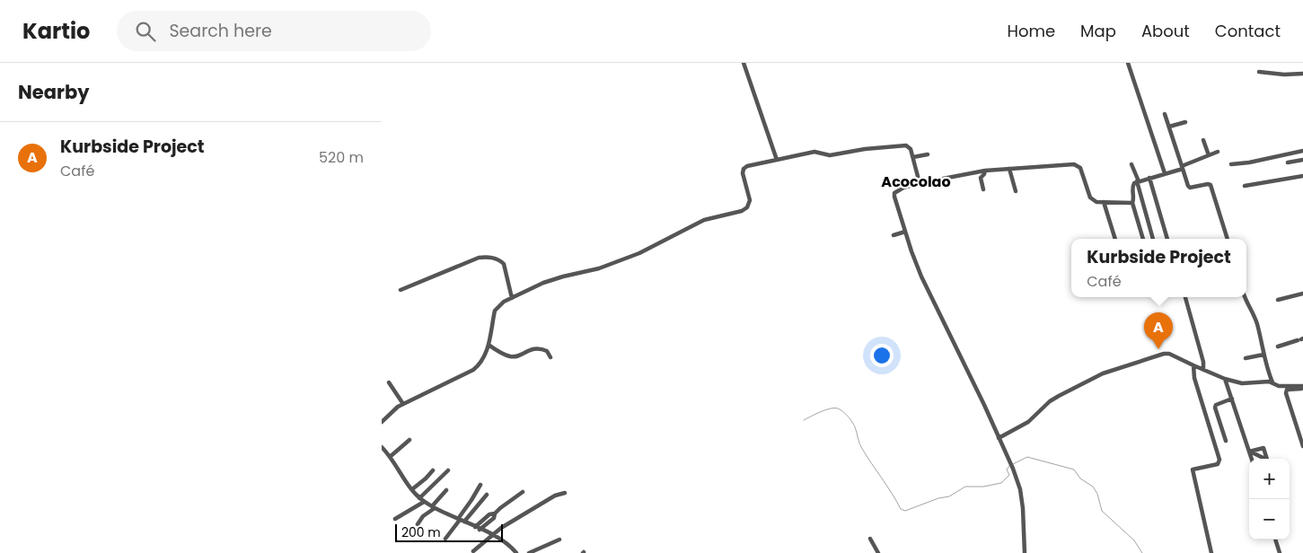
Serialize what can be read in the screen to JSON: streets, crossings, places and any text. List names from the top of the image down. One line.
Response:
{"districts":["Acocolao"],"scale_bar":"200 m","page":{"header":"Kartio","search":"Search here","nav":["Home","Map","About","Contact"],"heading":"Nearby","list":[{"mark":"A","name":"Kurbside Project","note":"Café","value":"520 m"}],"popup":["Kurbside Project","Café"],"pins":"A","map_buttons":["+","−"],"scale":"200 m"}}
